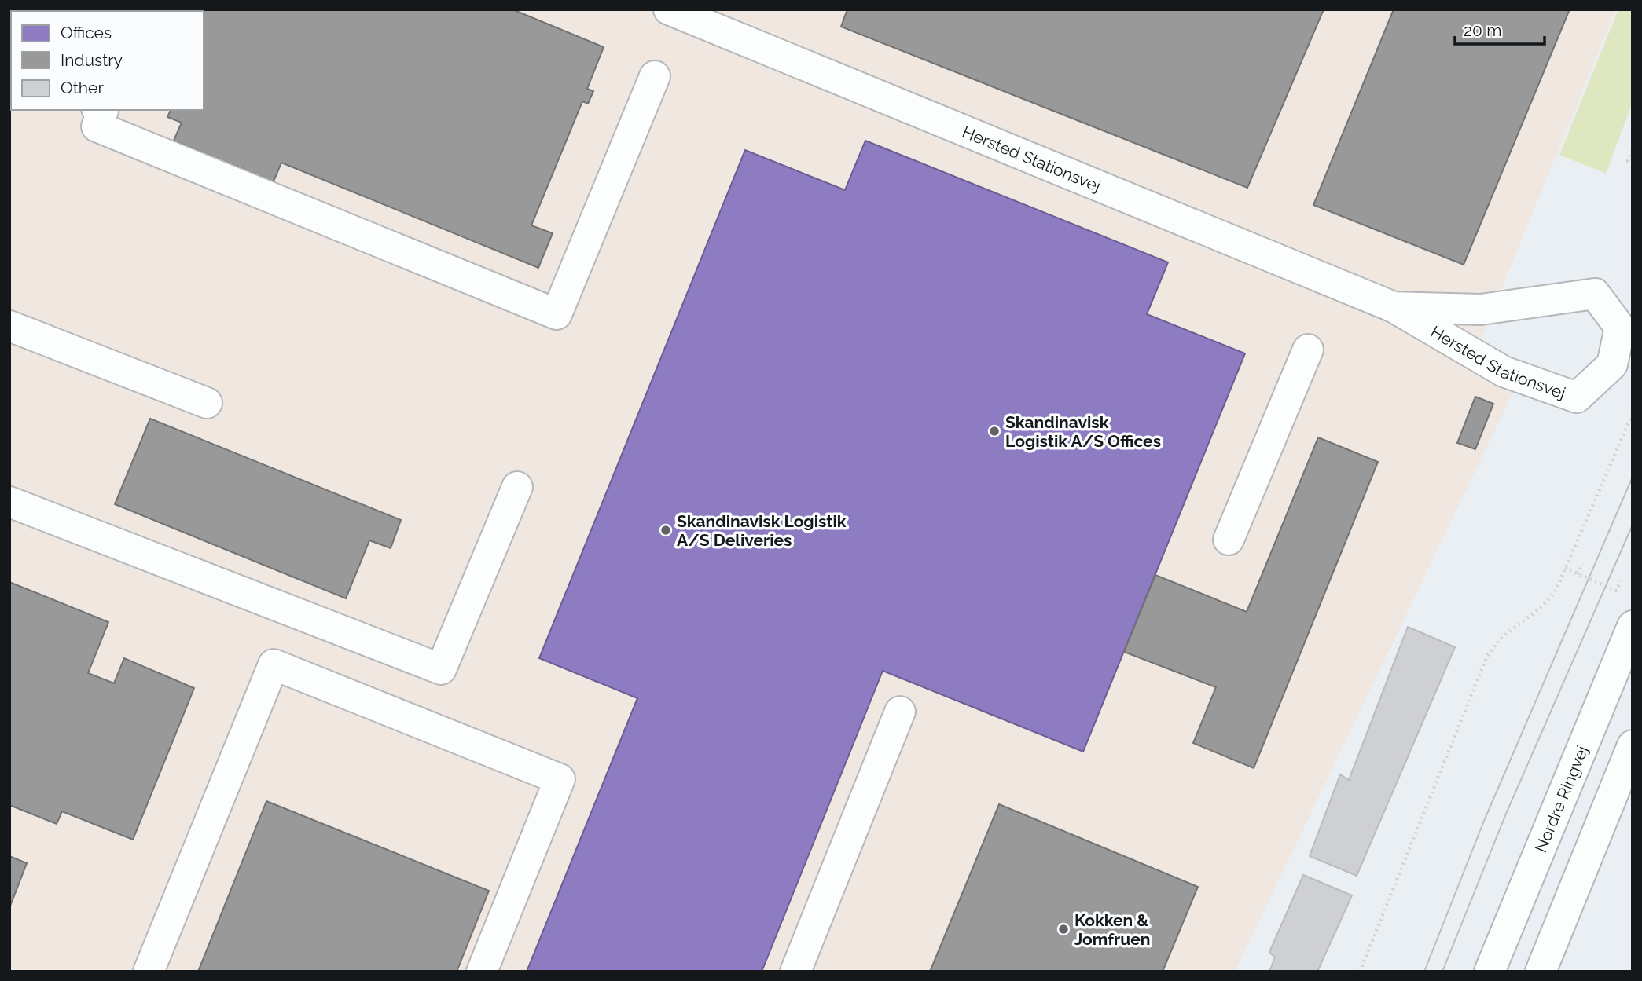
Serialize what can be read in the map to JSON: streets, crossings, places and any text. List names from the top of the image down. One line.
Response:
{"streets":{"street":["Hersted Stationsvej","Nordre Ringvej"]},"places":["Skandinavisk Logistik A/S Offices","Skandinavisk Logistik A/S Deliveries","Kokken & Jomfruen"],"legend":["Offices","Industry","Other"],"scale_bar":"20 m"}
